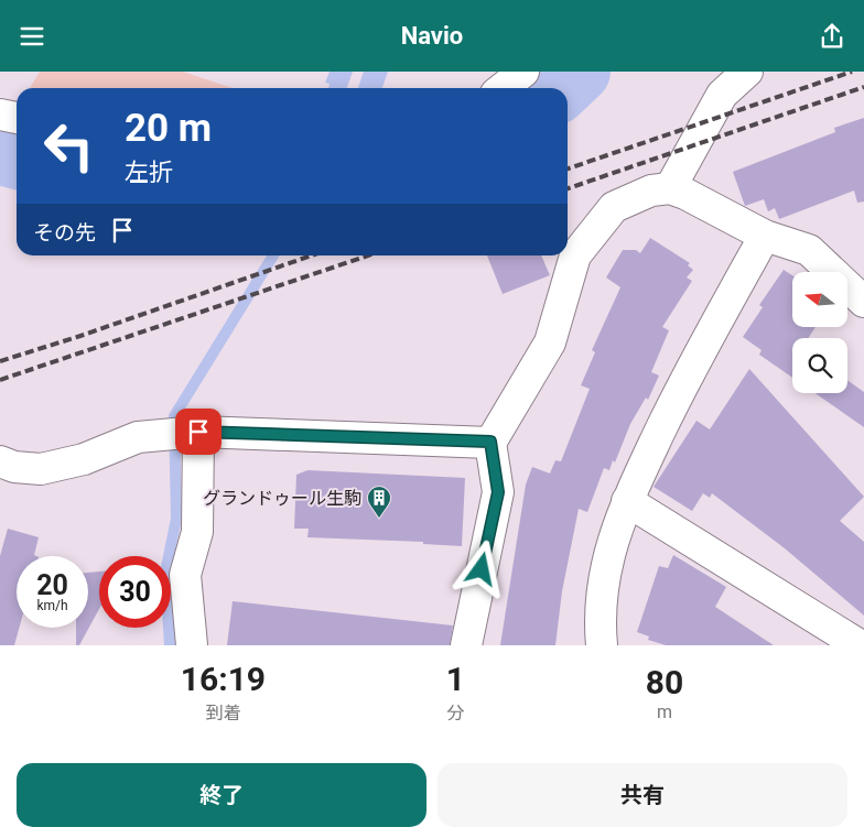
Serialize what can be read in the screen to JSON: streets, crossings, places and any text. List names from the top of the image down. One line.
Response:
{"places":{"building":["グランドゥール生駒"]},"north":"left","page":{"header":"Navio","turn":["20 m","左折"],"then":"その先","speed":"20 km/h","limit":"30","eta":["16:19","到着","1","分","80","m"],"buttons":["終了","共有"]}}
